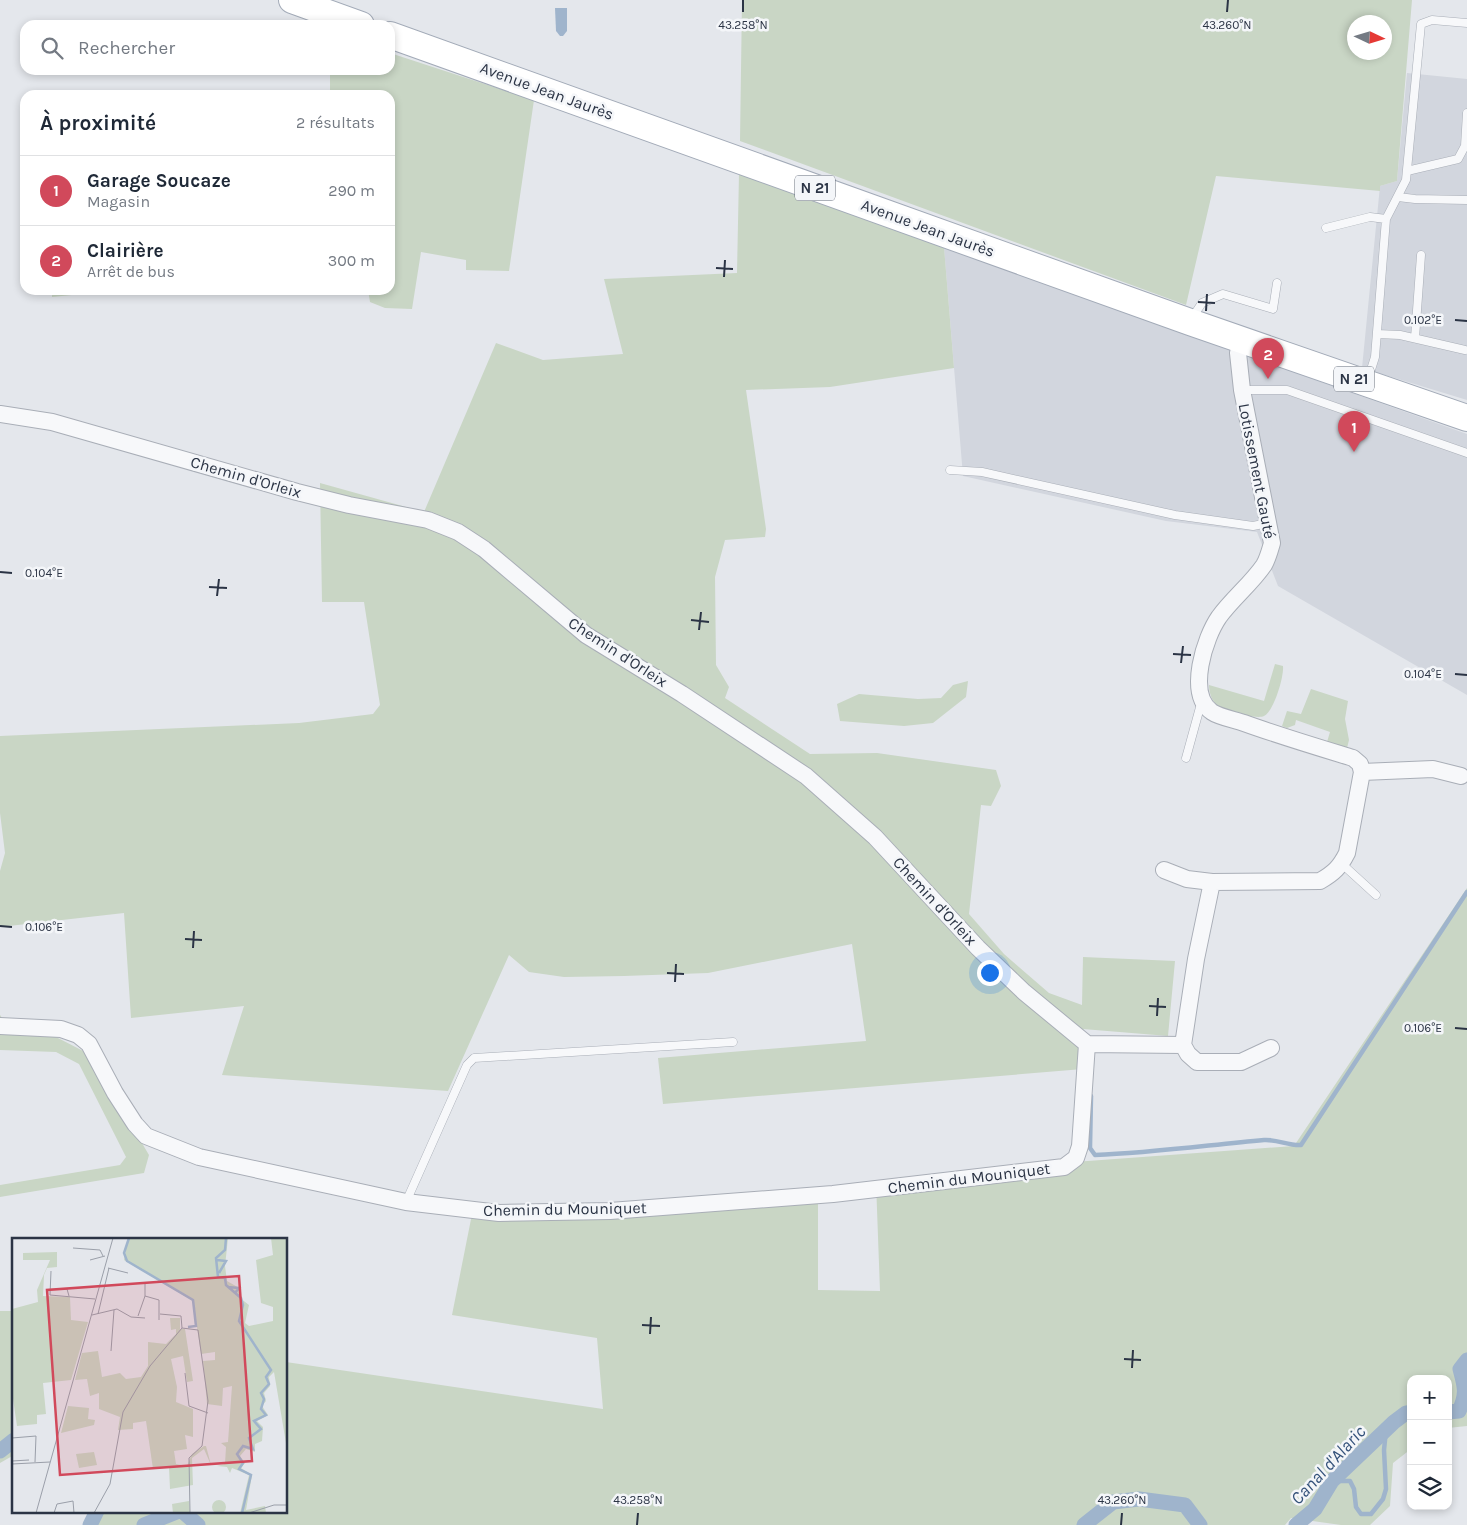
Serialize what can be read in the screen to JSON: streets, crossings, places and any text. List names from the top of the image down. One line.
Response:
{"streets":{"main road":["Avenue Jean Jaurès","N 21"],"street":["Lotissement Gauté","Chemin d'Orleix","Chemin du Mouniquet"]},"crossings":[["Avenue Jean Jaurès","Lotissement Gauté"],["Chemin d'Orleix","Chemin du Mouniquet"]],"water":["Canal d'Alaric"],"north":"right","page":{"search":"Rechercher","heading":["À proximité","2 résultats"],"list":[{"mark":"1","name":"Garage Soucaze","note":"Magasin","value":"290 m"},{"mark":"2","name":"Clairière","note":"Arrêt de bus","value":"300 m"}],"pins":["2","1"],"map_buttons":["+","−"]},"coordinates":["43.258°N","43.260°N","0.102°E","0.104°E","0.106°E"]}
